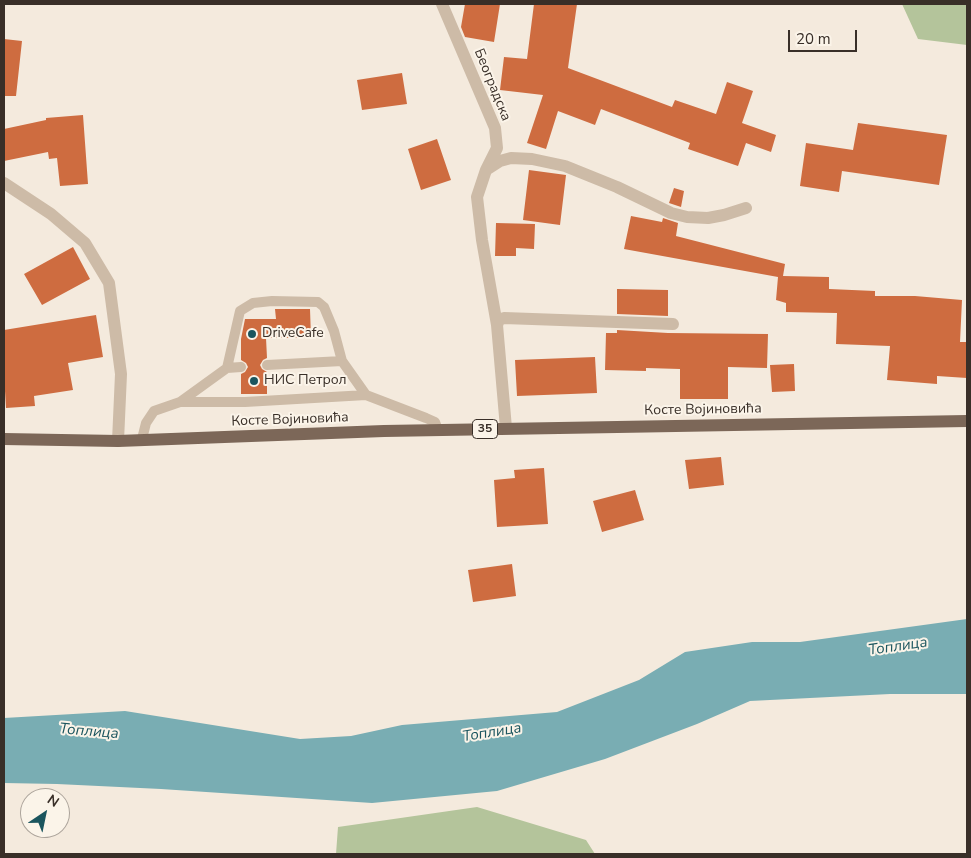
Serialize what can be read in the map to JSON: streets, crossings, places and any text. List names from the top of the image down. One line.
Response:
{"streets":{"main road":["Косте Војиновића","35"],"street":["Београдска"]},"crossings":[["Београдска","Косте Војиновића"]],"water":["Топлица"],"places":["DriveCafe","НИС Петрол"],"scale_bar":"20 m","north":"top right"}
